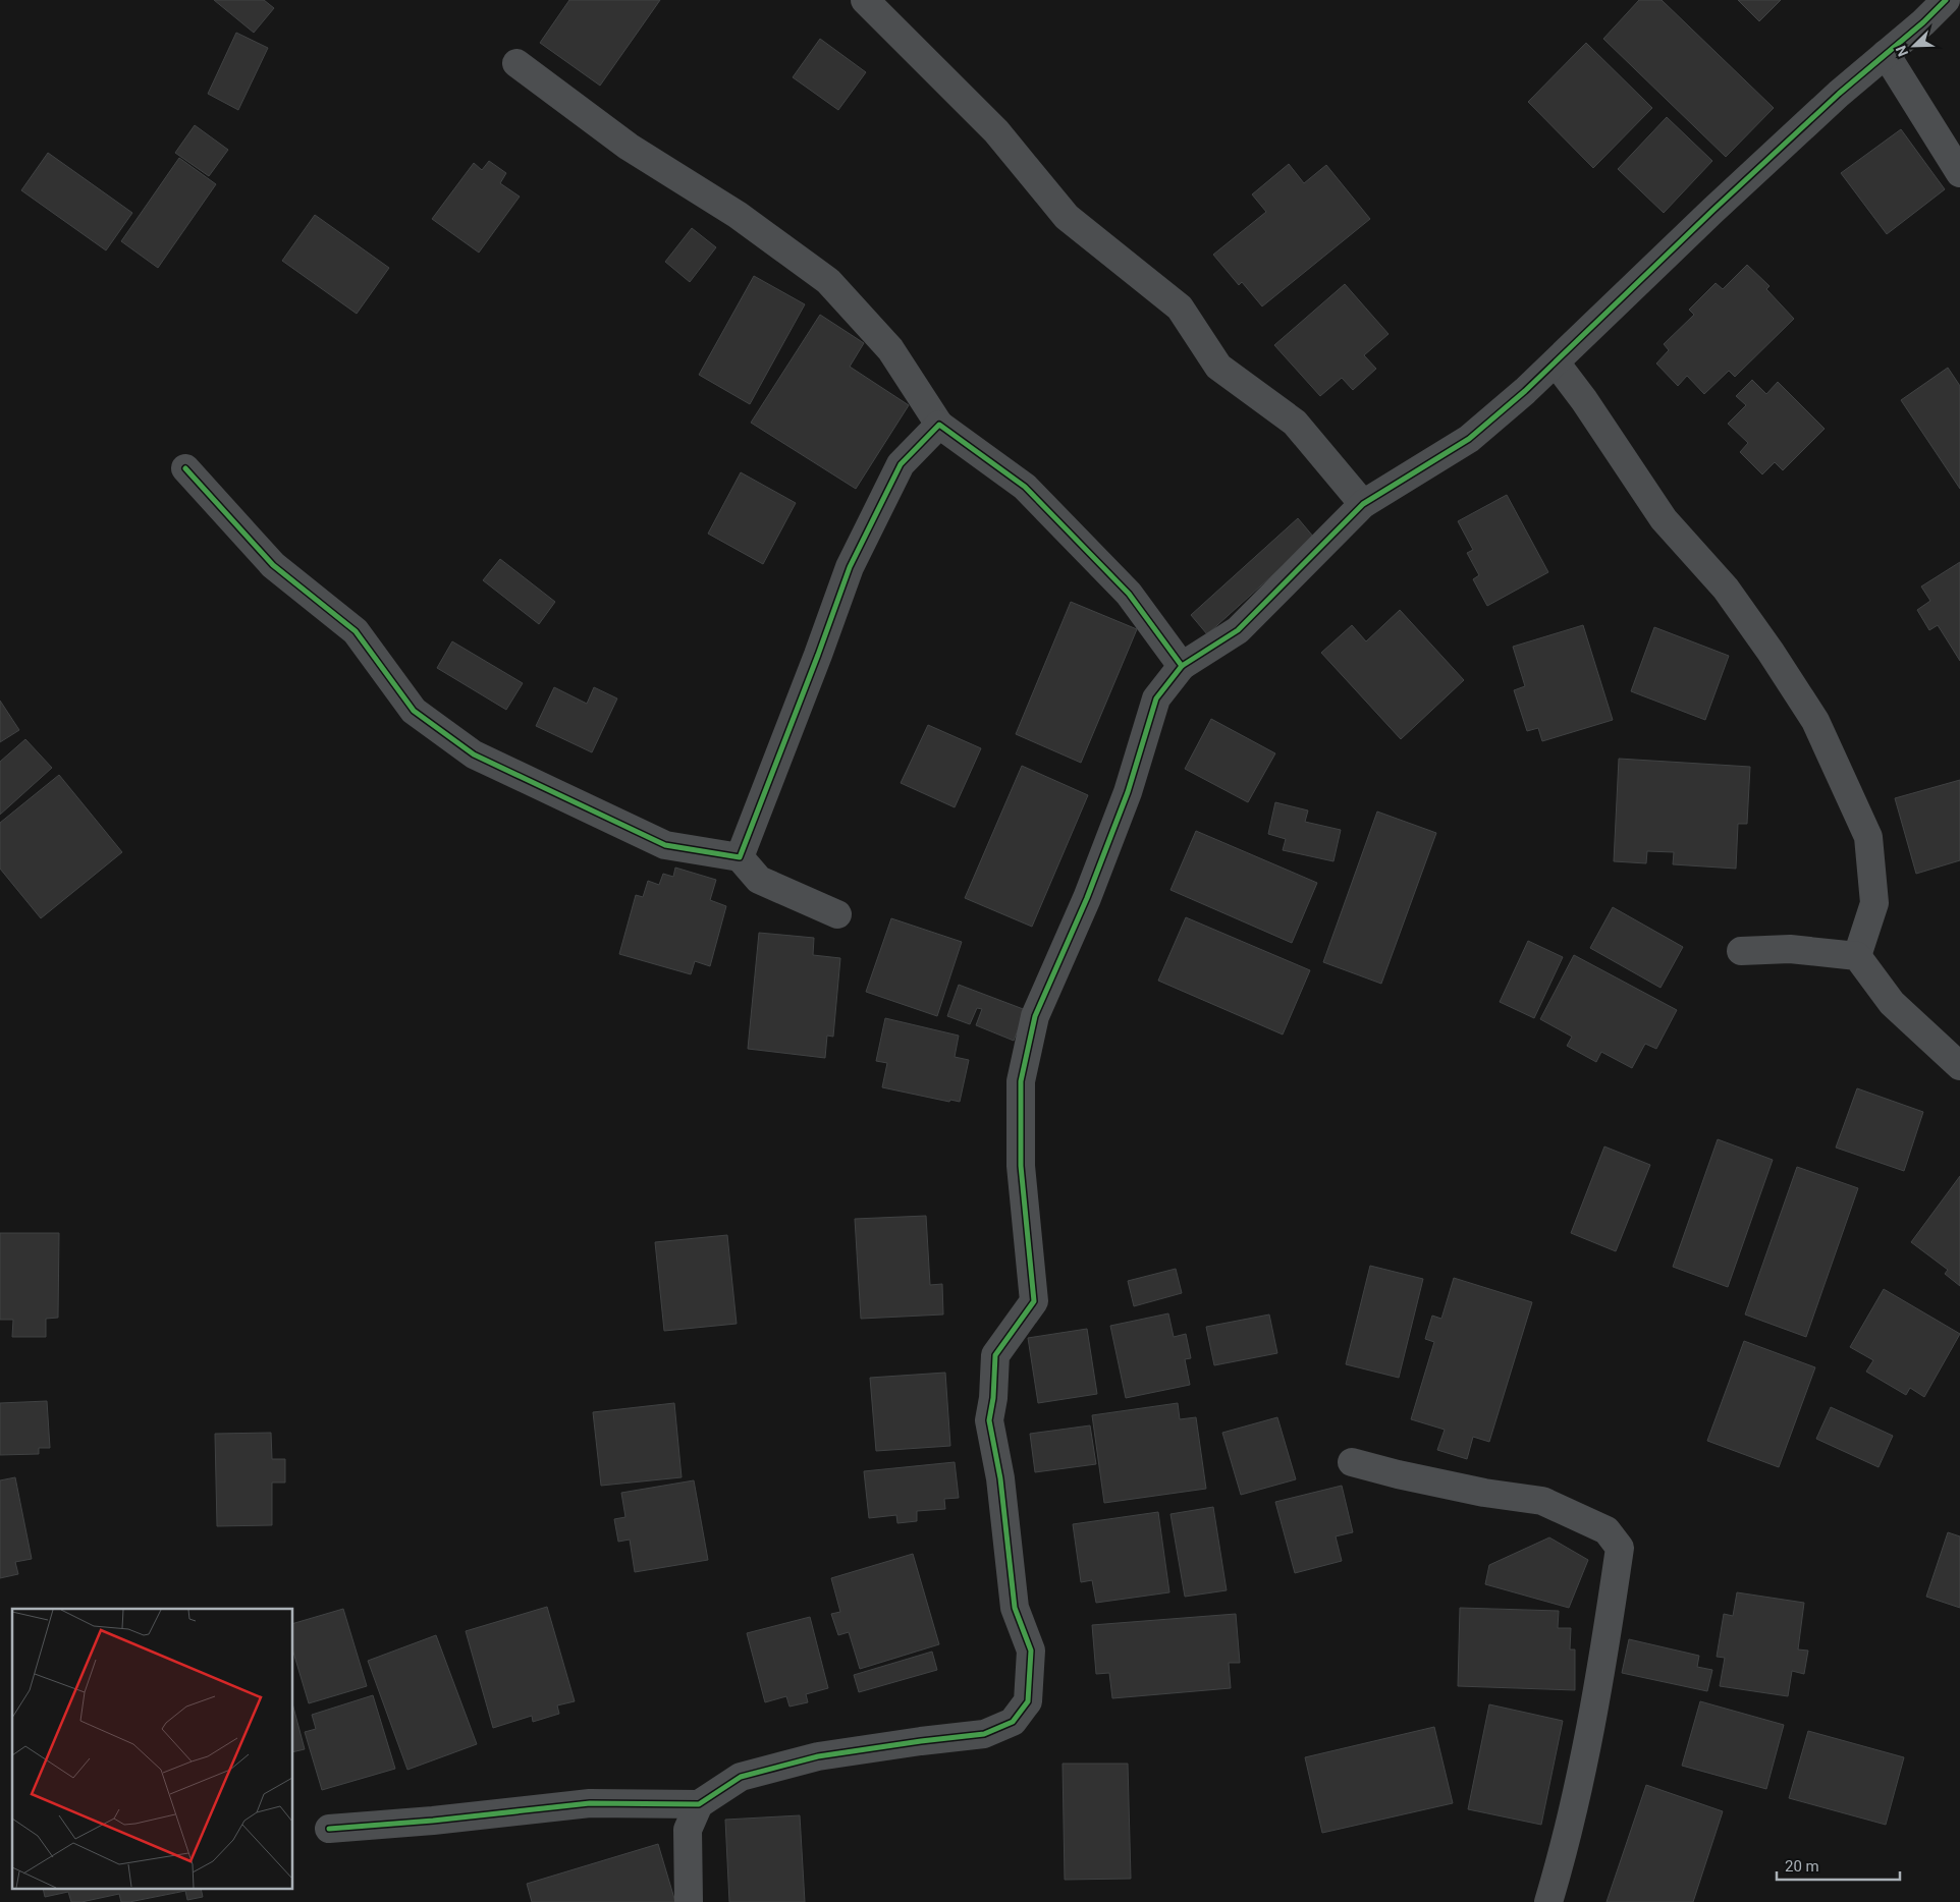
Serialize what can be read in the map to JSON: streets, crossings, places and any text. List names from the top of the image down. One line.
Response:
{"scale_bar":"20 m","north":"bottom left"}
